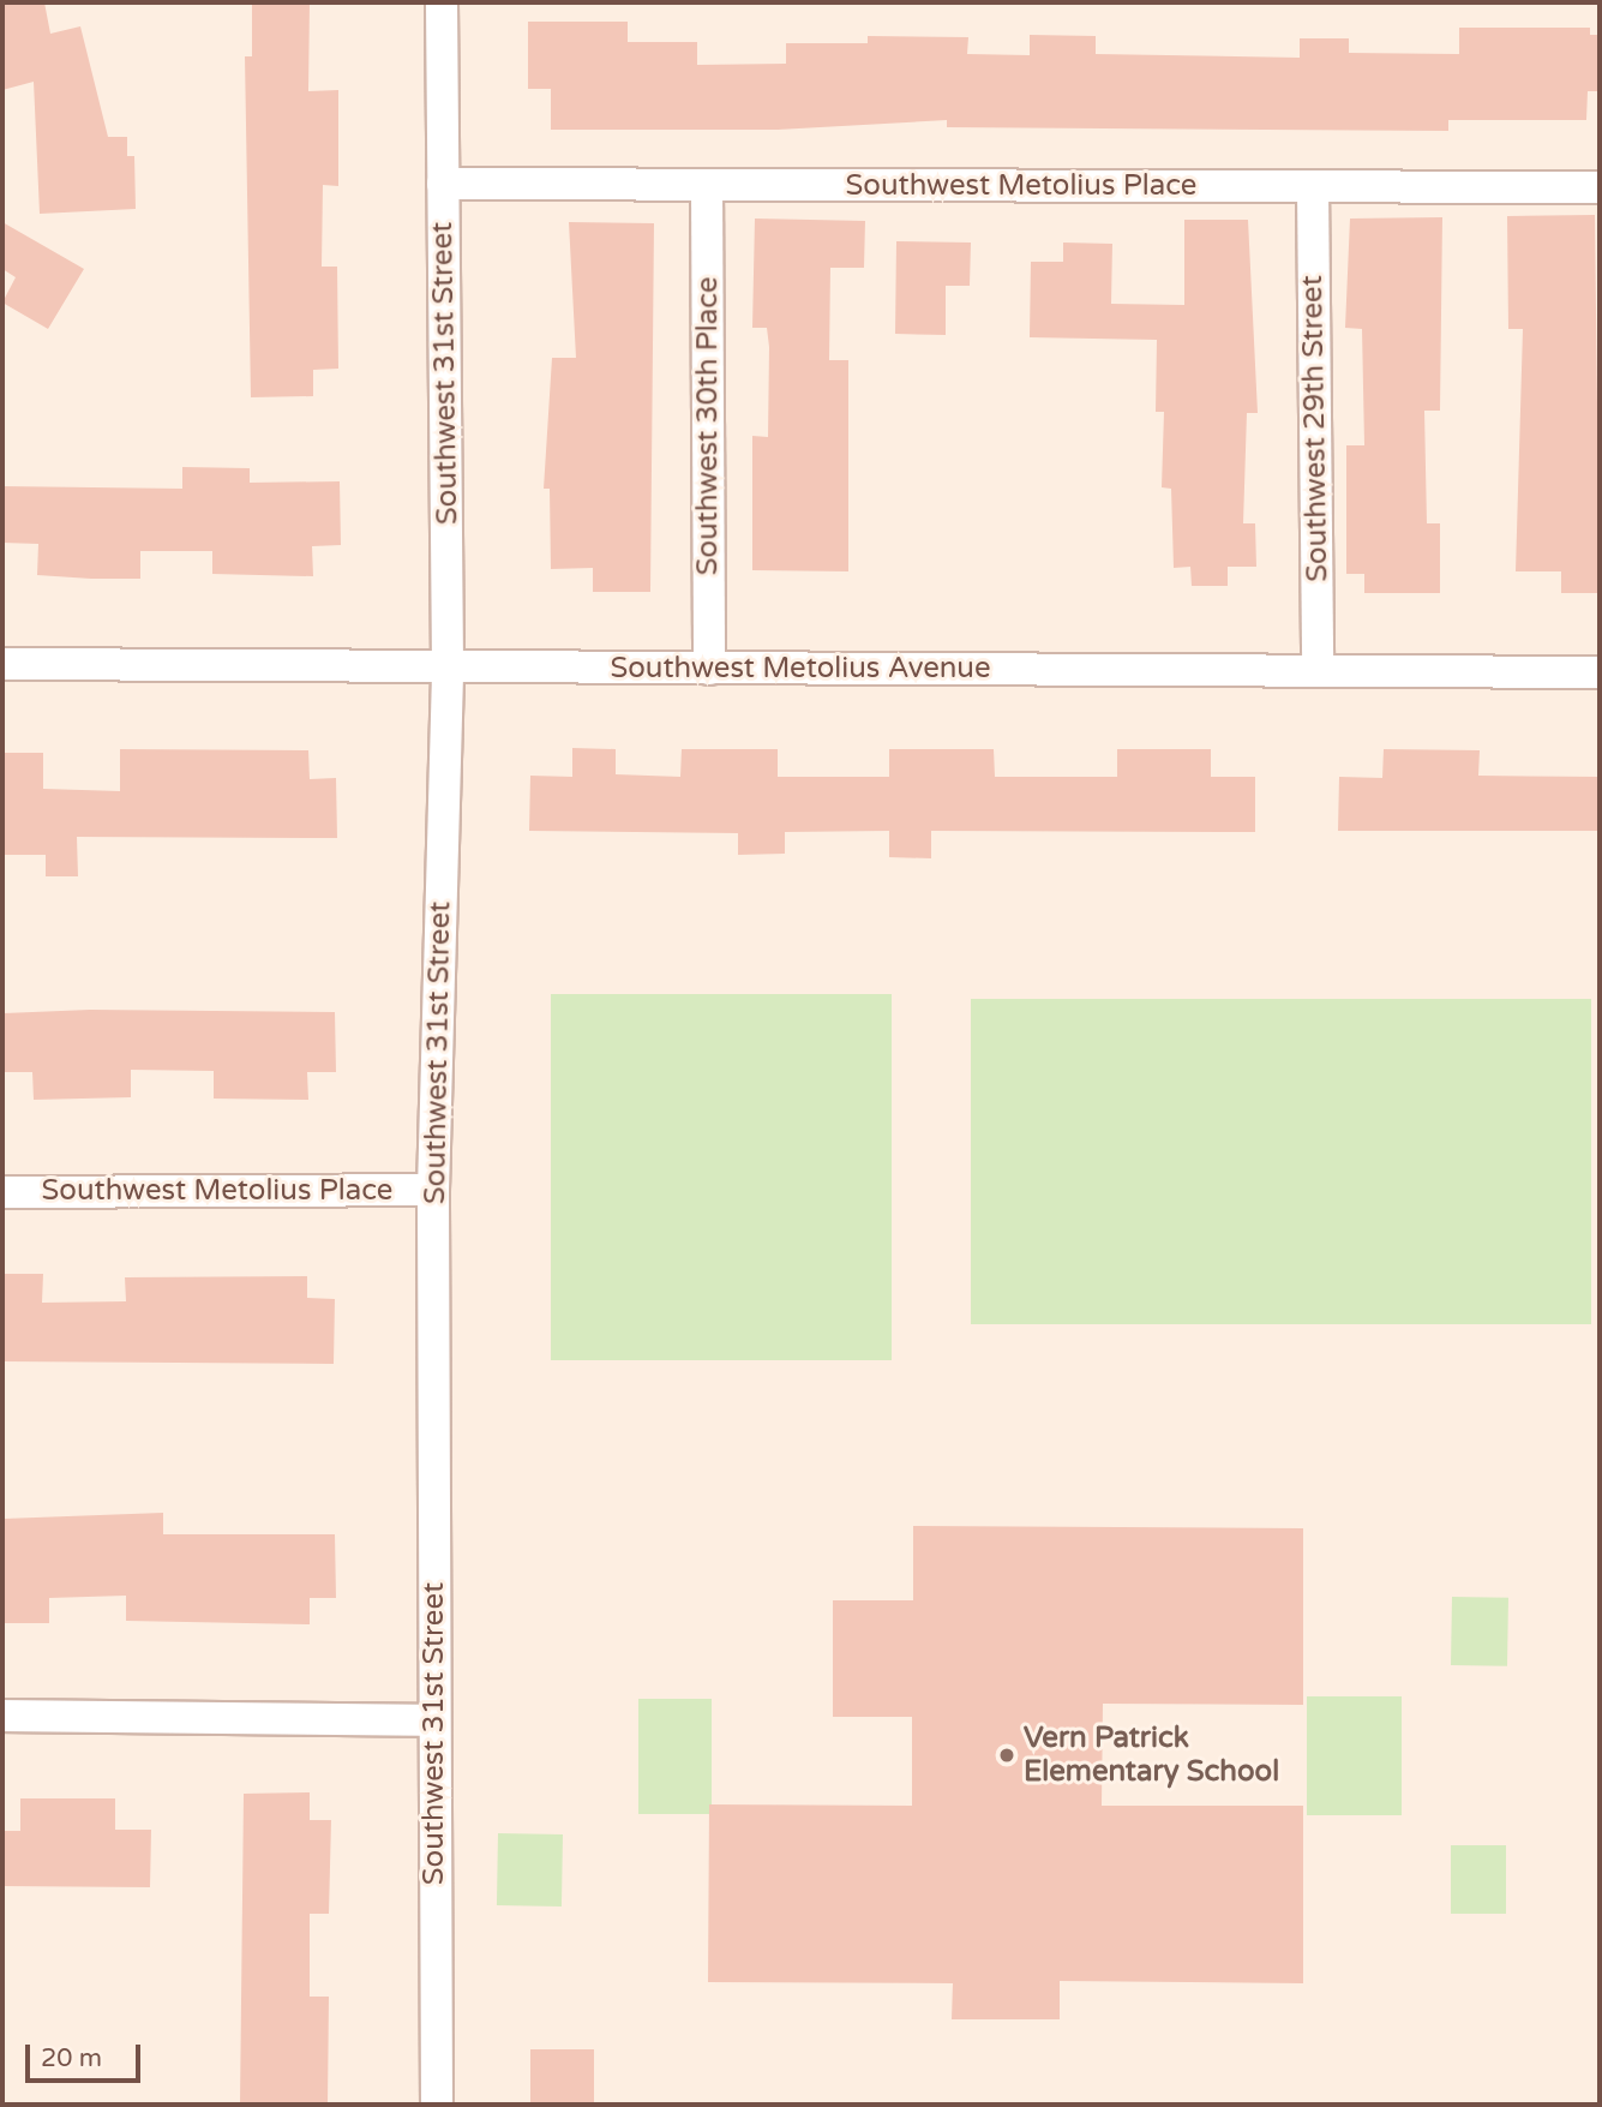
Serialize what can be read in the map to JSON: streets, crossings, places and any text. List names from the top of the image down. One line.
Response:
{"streets":{"street":["Southwest Metolius Place","Southwest 31st Street","Southwest 30th Place","Southwest 29th Street","Southwest Metolius Avenue"]},"crossings":[["Southwest Metolius Place","Southwest 31st Street"],["Southwest Metolius Place","Southwest 30th Place"],["Southwest Metolius Place","Southwest 29th Street"],["Southwest 31st Street","Southwest Metolius Avenue"],["Southwest 30th Place","Southwest Metolius Avenue"],["Southwest 29th Street","Southwest Metolius Avenue"]],"places":["Vern Patrick Elementary School"],"scale_bar":"20 m"}
